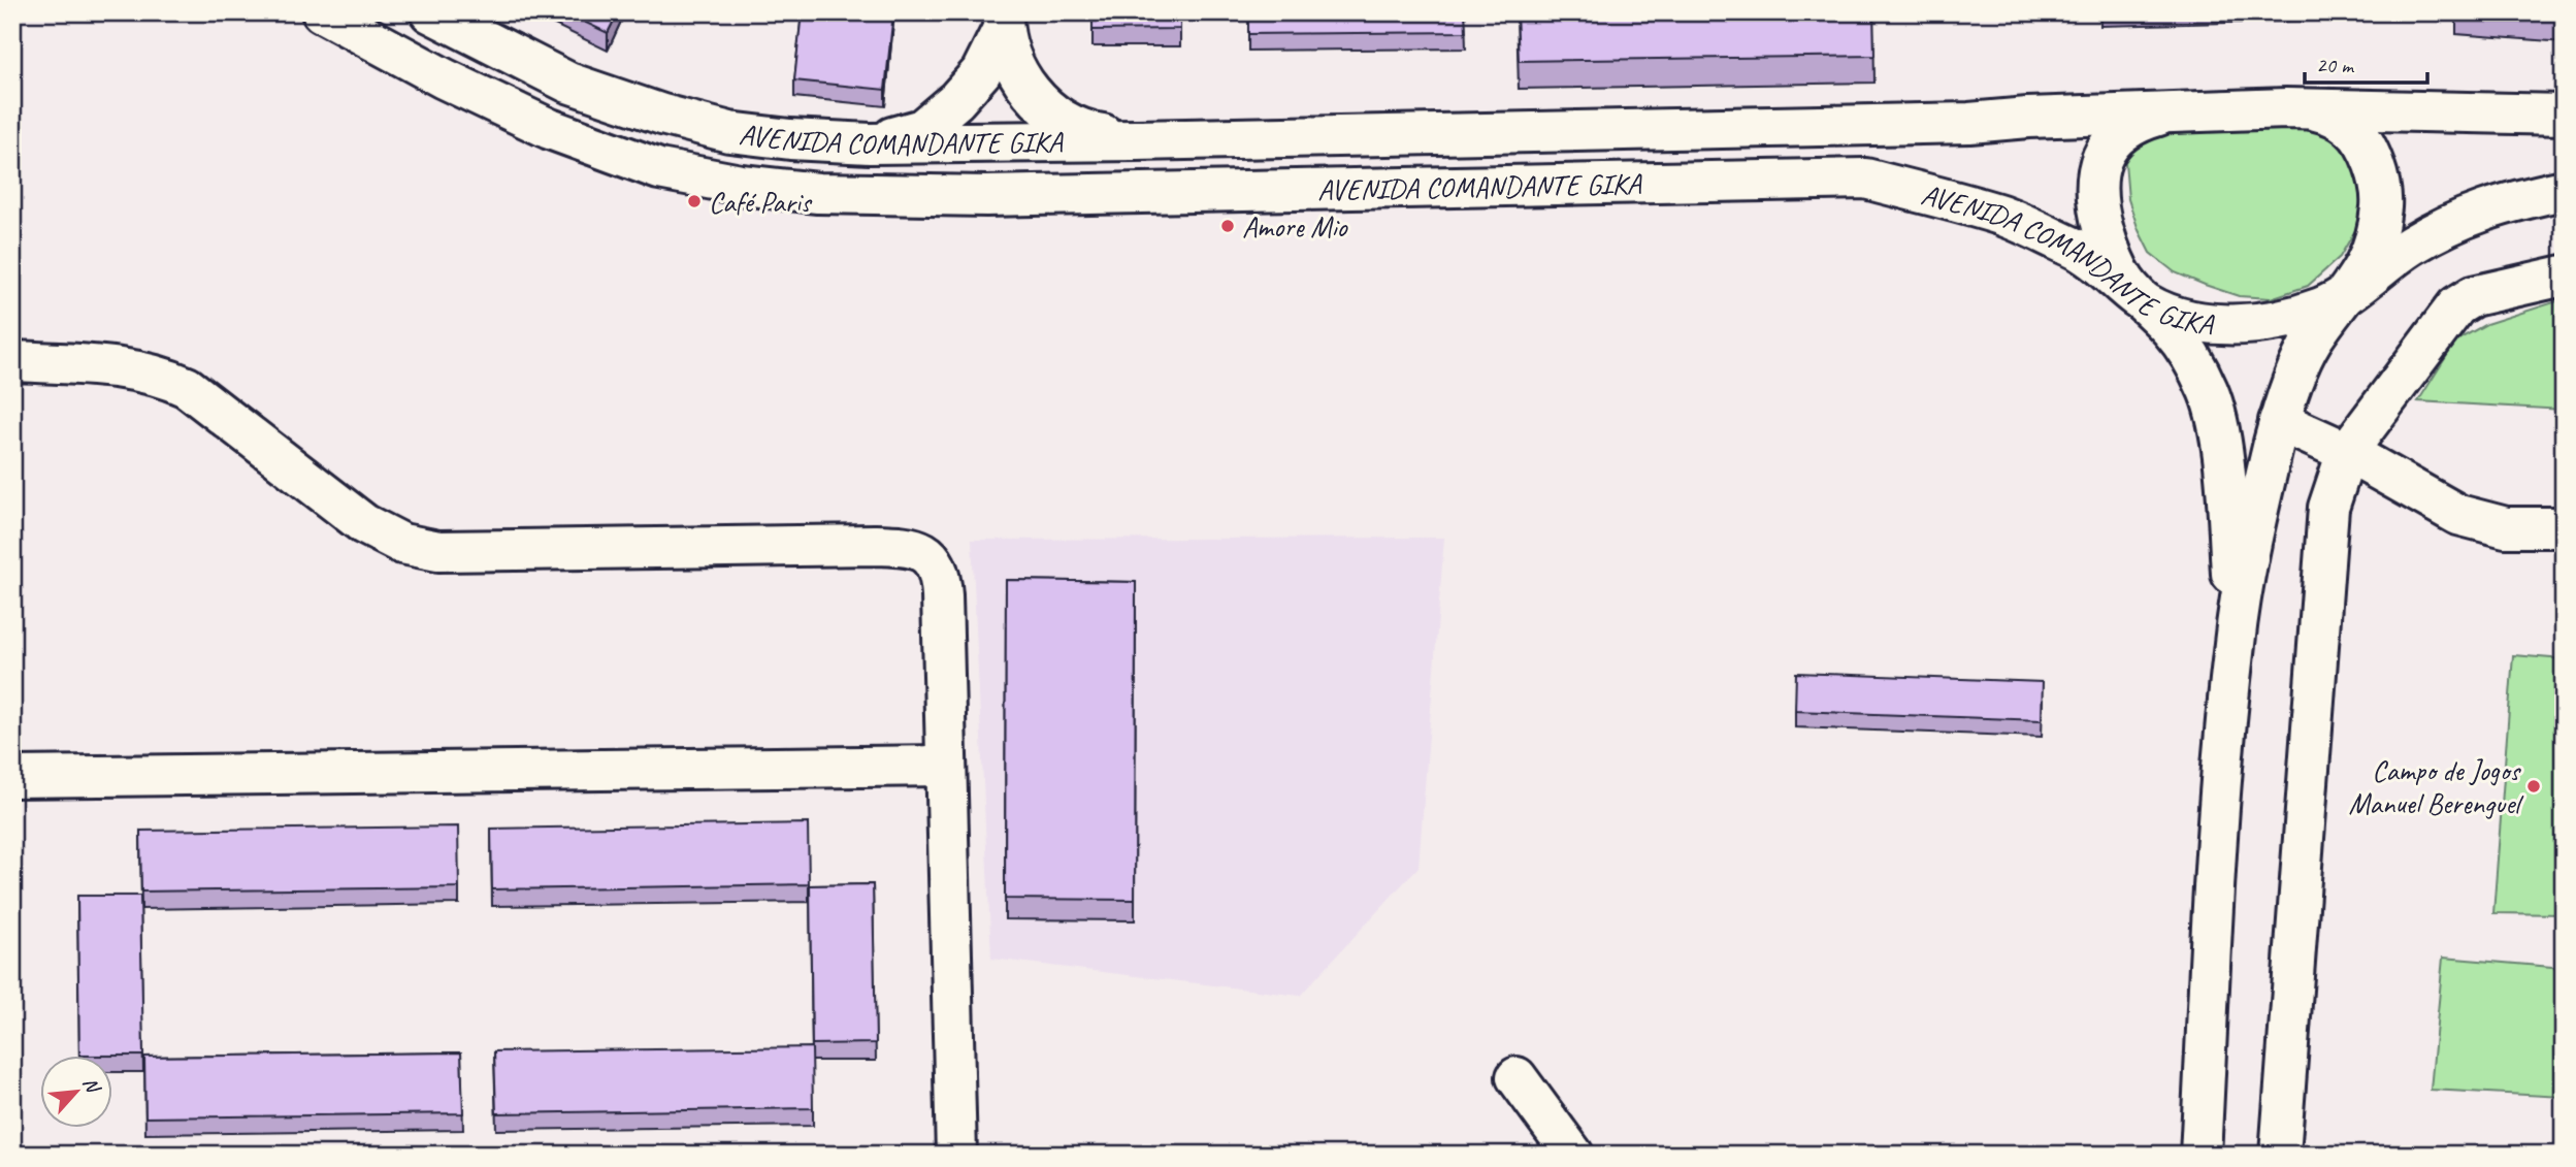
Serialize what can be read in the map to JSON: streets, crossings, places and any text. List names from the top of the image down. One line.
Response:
{"streets":{"street":["AVENIDA COMANDANTE GIKA"]},"places":["Café Paris","Amore Mio","Campo de Jogos Manuel Berenguel"],"scale_bar":"20 m","north":"top right"}
